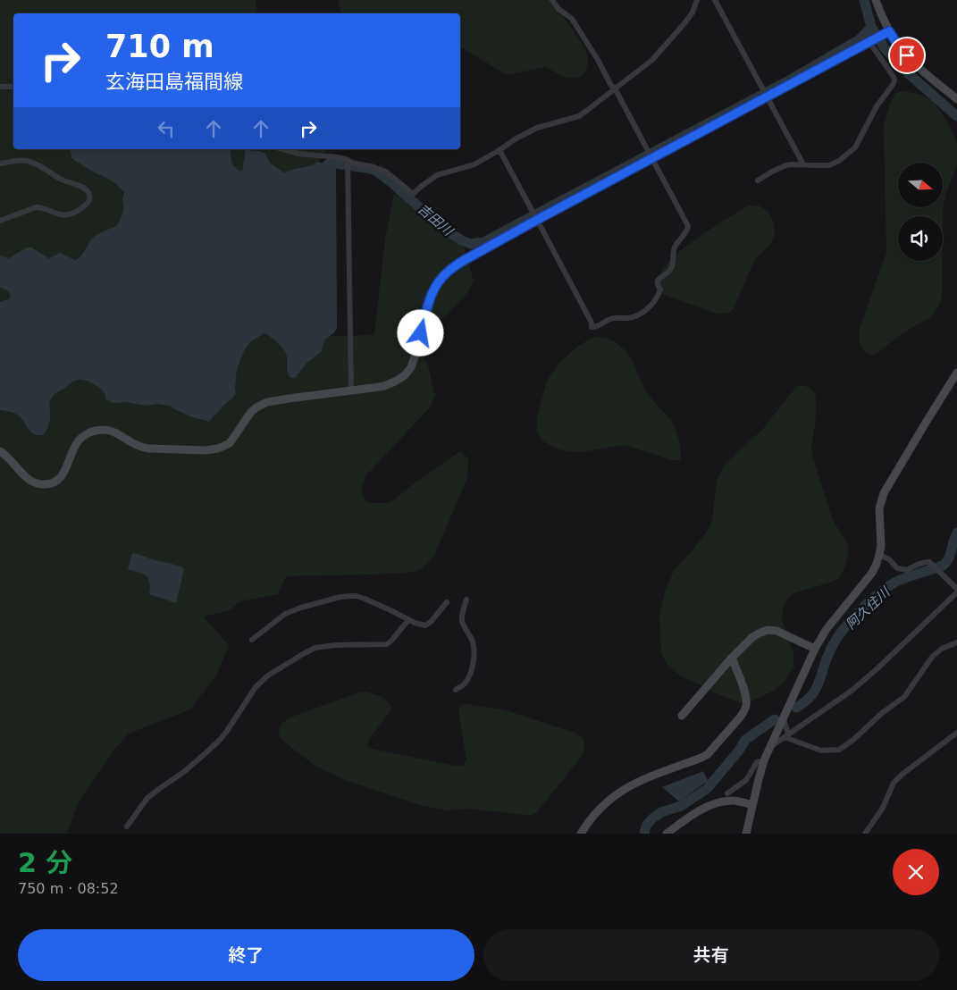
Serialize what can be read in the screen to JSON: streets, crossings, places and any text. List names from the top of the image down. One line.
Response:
{"water":["吉田川","阿久住川"],"north":"right","page":{"turn":["710 m","玄海田島福間線"],"heading":["2 分","750 m · 08:52"],"buttons":["終了","共有"]}}
